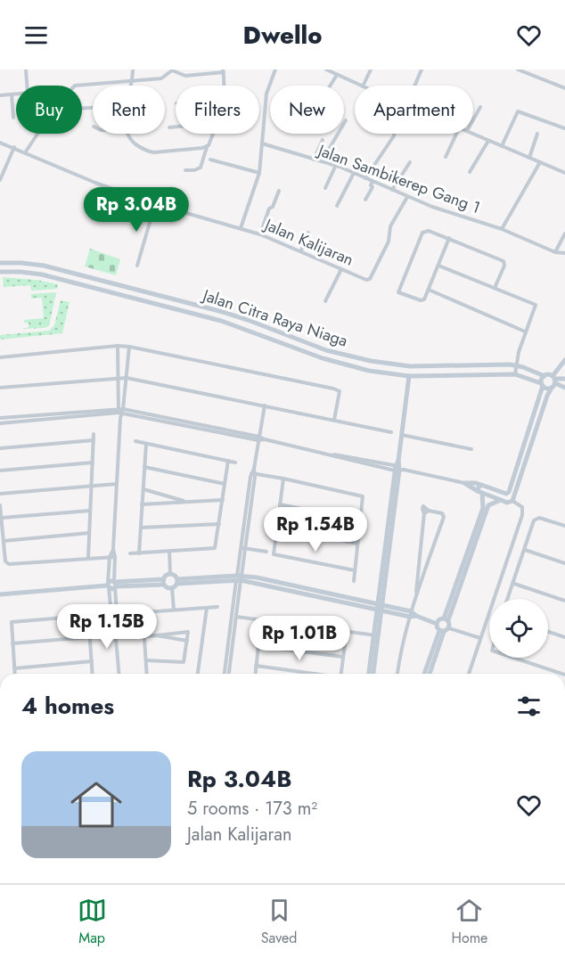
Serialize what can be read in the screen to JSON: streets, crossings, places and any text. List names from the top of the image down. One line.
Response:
{"streets":{"street":["Jalan Sambikerep Gang 1","Jalan Kalijaran","Jalan Citra Raya Niaga"]},"crossings":[["Jalan Sambikerep Gang 1","Jalan Kalijaran"]],"page":{"header":"Dwello","chip":["Buy","Rent","Filters","New","Apartment"],"price":["Rp 3.04B","Rp 1.54B","Rp 1.15B","Rp 1.01B"],"heading":"4 homes","list":[{"name":"Rp 3.04B","note":"5 rooms · 173 m² · Jalan Kalijaran"}],"tabs":["Map","Saved","Home"]}}
